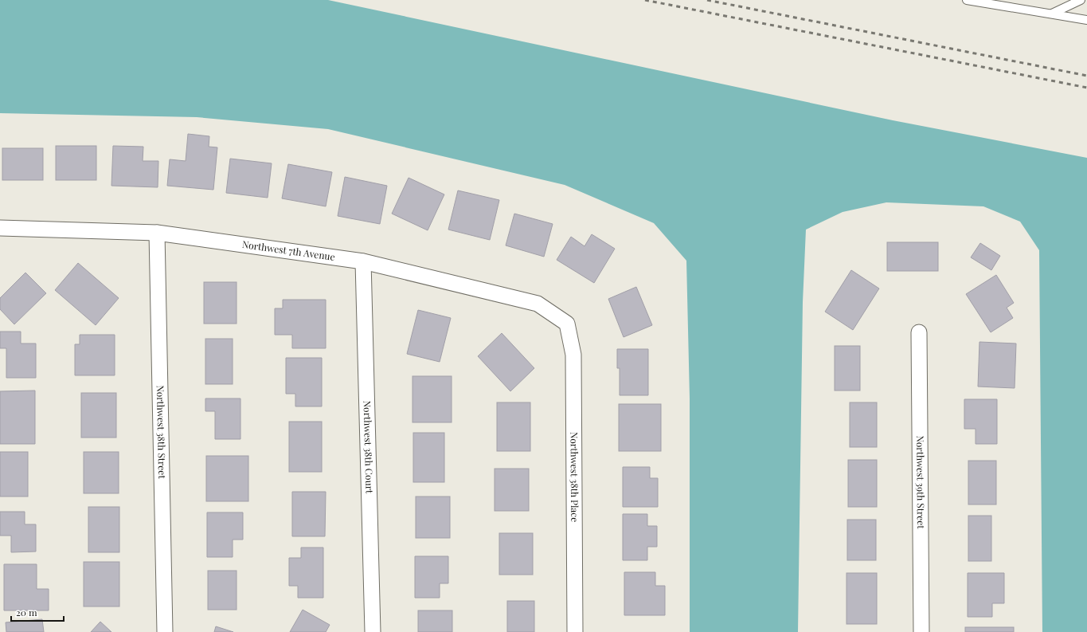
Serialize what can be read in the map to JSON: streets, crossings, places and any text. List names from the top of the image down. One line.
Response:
{"streets":{"street":["Northwest 7th Avenue","Northwest 38th Street","Northwest 38th Court","Northwest 38th Place","Northwest 39th Street"]},"crossings":[["Northwest 7th Avenue","Northwest 38th Street"],["Northwest 7th Avenue","Northwest 38th Court"],["Northwest 7th Avenue","Northwest 38th Place"]],"scale_bar":"20 m"}
